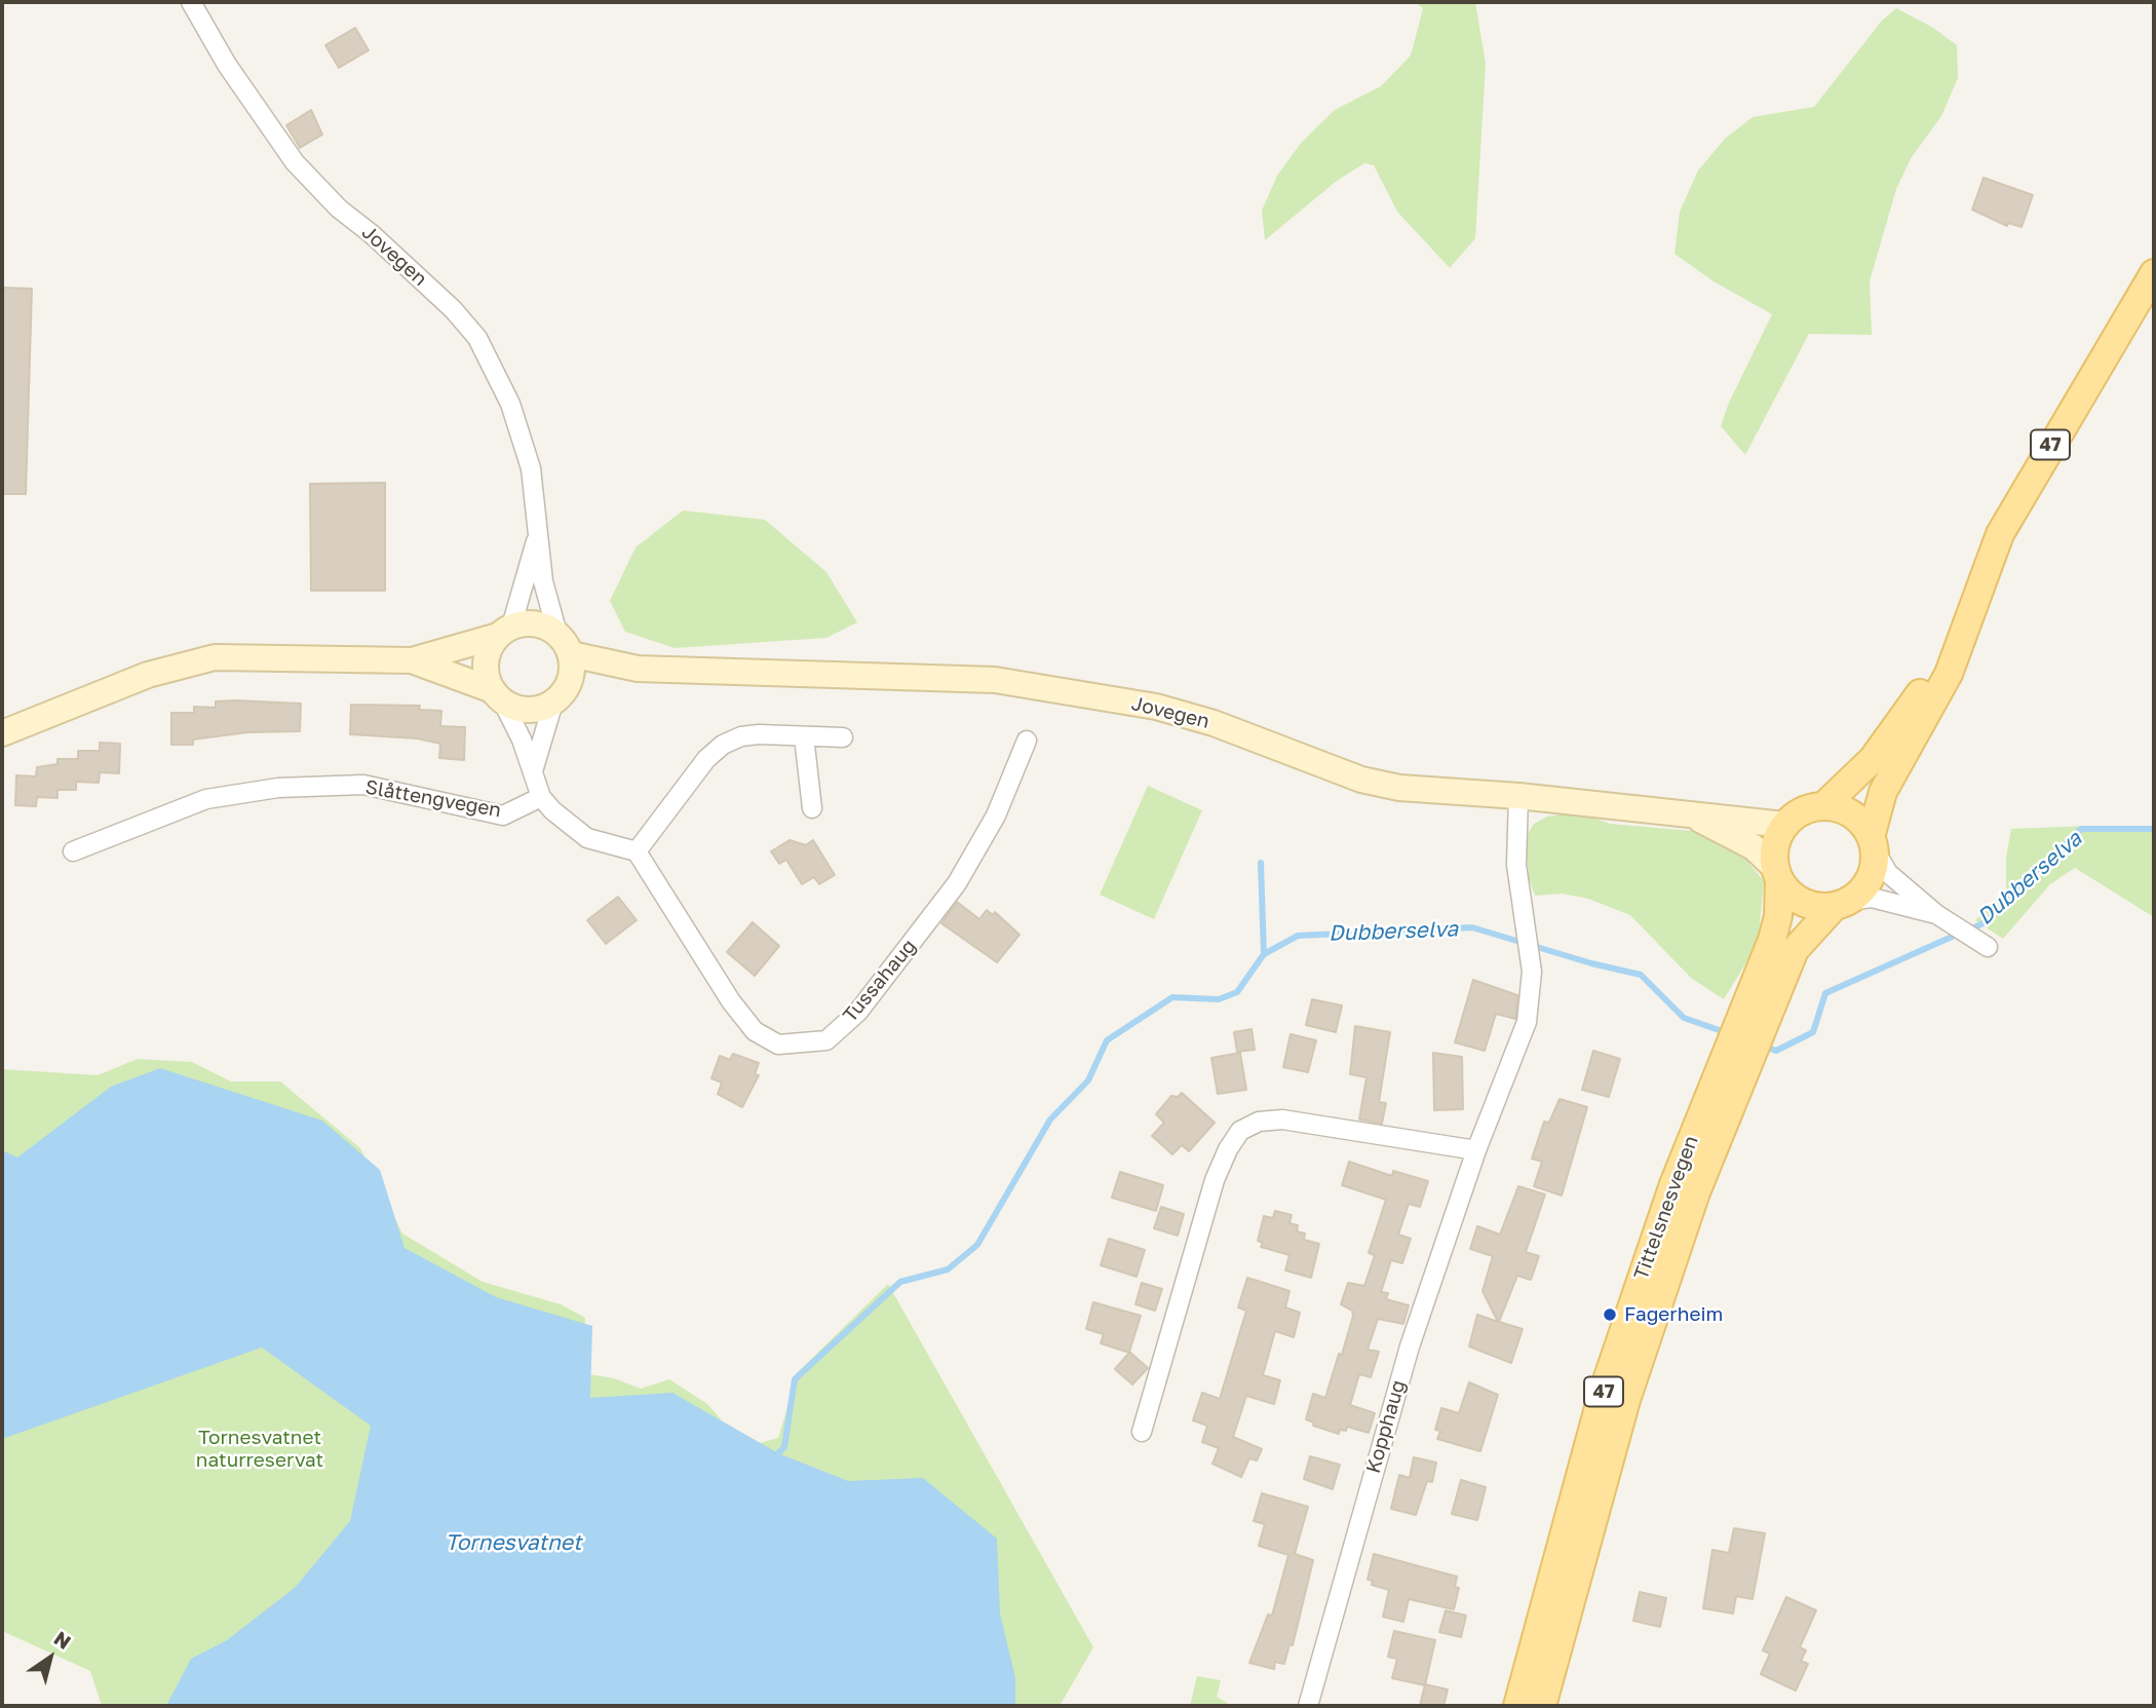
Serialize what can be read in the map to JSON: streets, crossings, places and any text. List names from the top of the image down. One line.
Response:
{"streets":{"main road":["47","Tittelsnesvegen"],"street":["Jovegen","Slåttengvegen","Tussahaug","Kopphaug"]},"crossings":[["Jovegen","47"],["Jovegen","Tittelsnesvegen"],["Jovegen","Kopphaug"],["47","Tittelsnesvegen"]],"water":["Dubberselva","Tornesvatnet"],"parks":["Tornesvatnet naturreservat"],"places":["Fagerheim"],"north":"top right"}
